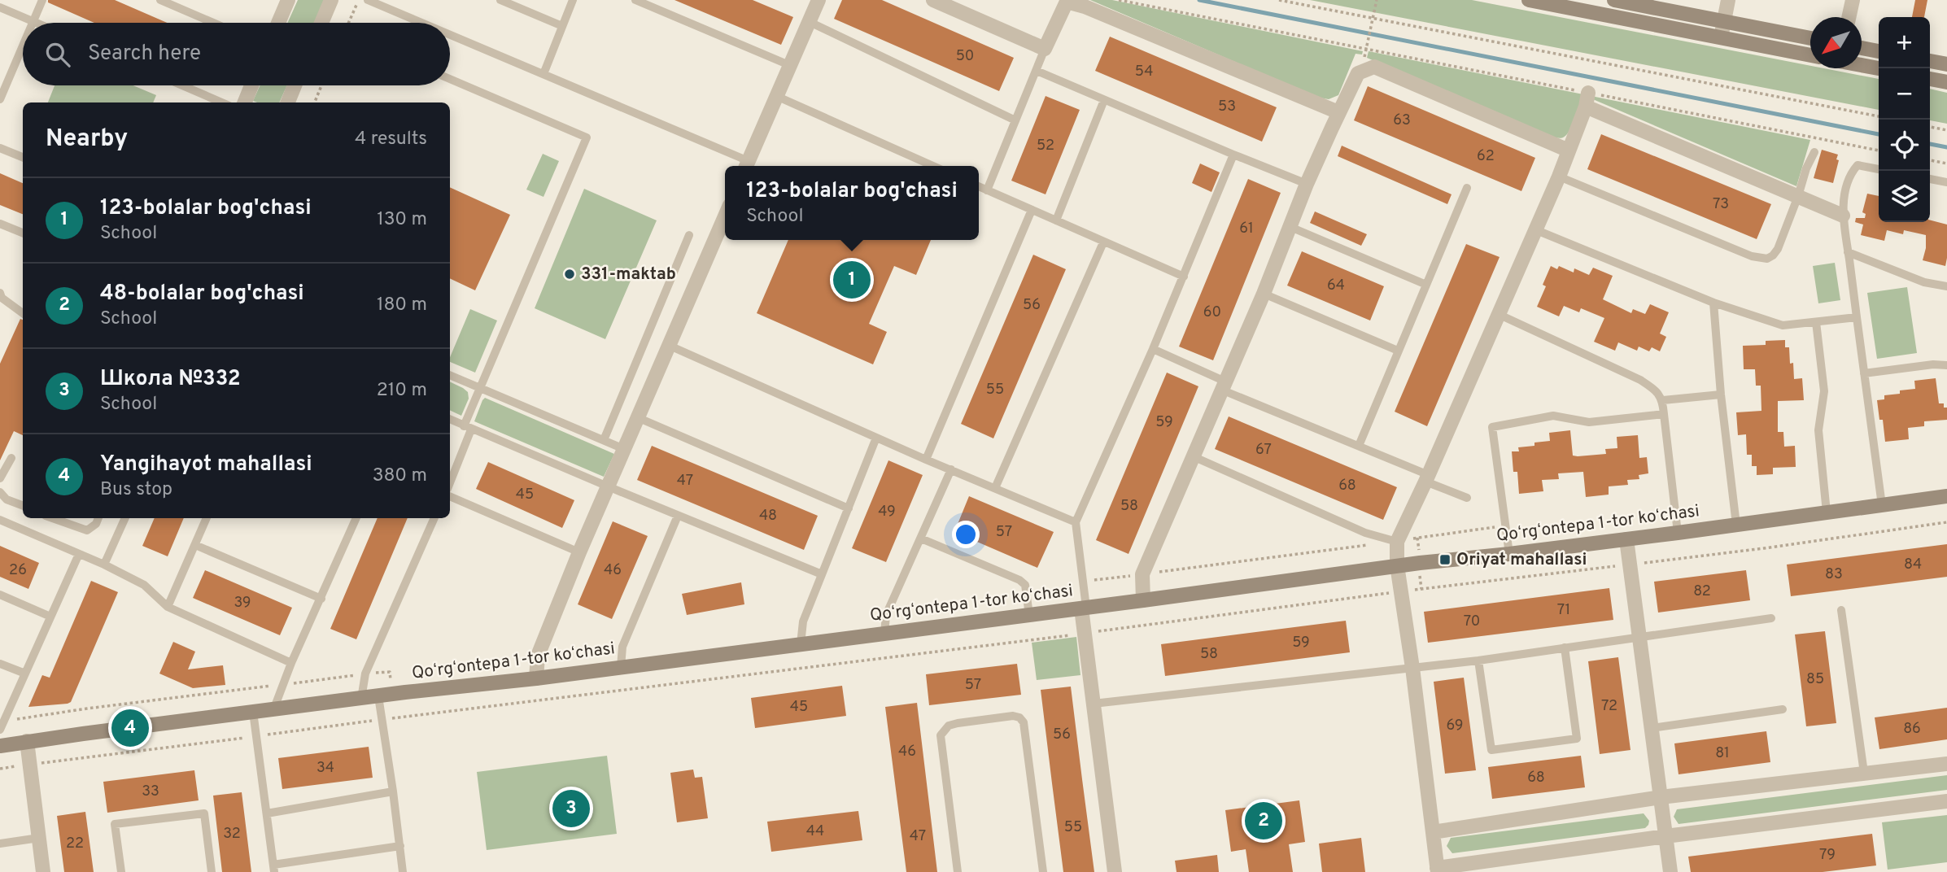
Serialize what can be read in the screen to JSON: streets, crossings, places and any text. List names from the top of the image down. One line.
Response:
{"streets":{"street":["Qoʻrgʻontepa 1-tor koʻchasi"]},"places":{"other":["331-maktab"],"transit":["Oriyat mahallasi"]},"house_numbers":["50","54","53","63","52","62","73","61","64","56","60","55","59","67","47","68","45","58","49","48","57","84","26","46","83","82","39","71","70","59","58","85","57","72","45","69","86","56","46","81","34","68","33","55","44","32","47","22","79"],"north":"bottom left","page":{"map_buttons":["+","−"],"search":"Search here","heading":["Nearby","4 results"],"popup":["123-bolalar bog'chasi","School"],"list":[{"mark":"1","name":"123-bolalar bog'chasi","note":"School","value":"130 m"},{"mark":"2","name":"48-bolalar bog'chasi","note":"School","value":"180 m"},{"mark":"3","name":"Школа №332","note":"School","value":"210 m"},{"mark":"4","name":"Yangihayot mahallasi","note":"Bus stop","value":"380 m"}],"pins":["1","4","3","2"]}}
